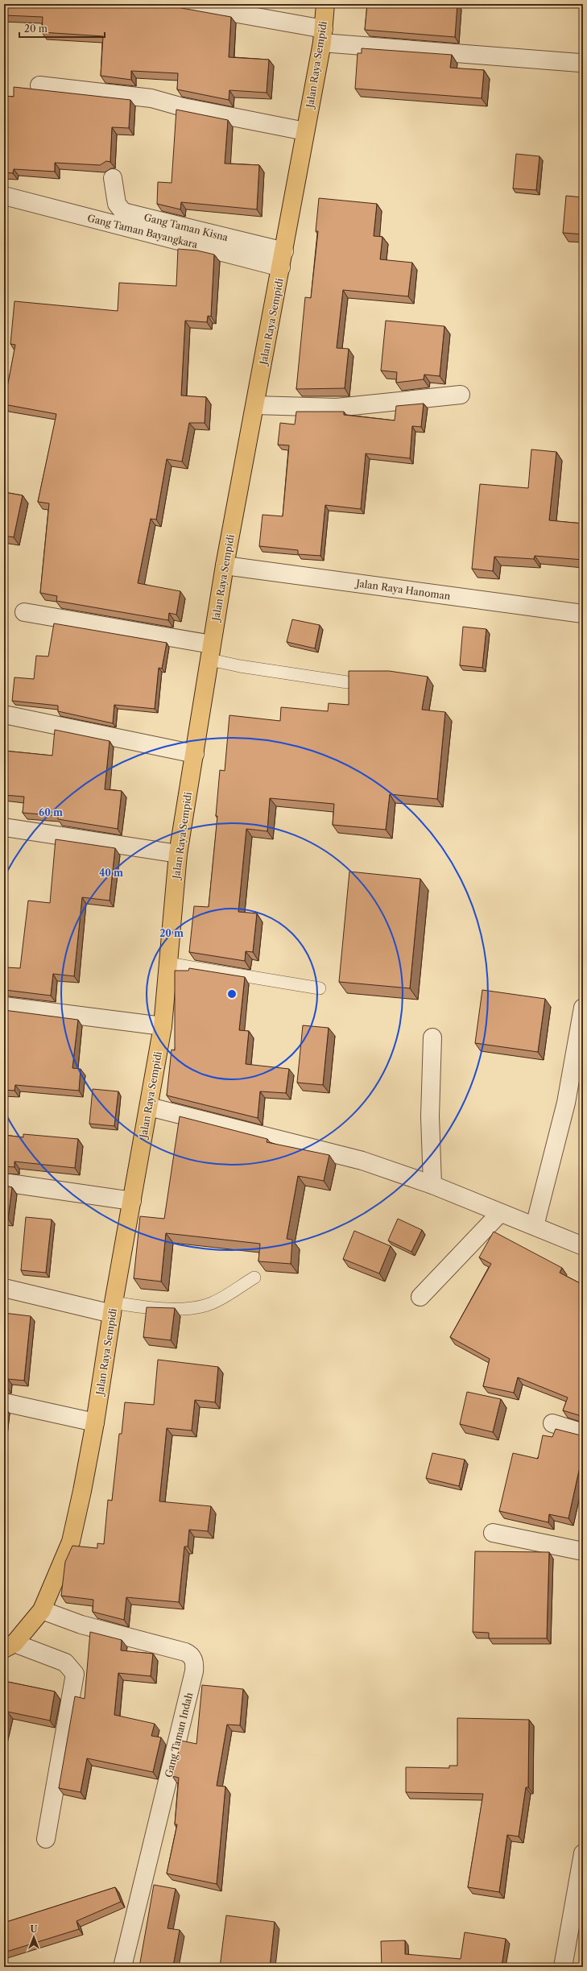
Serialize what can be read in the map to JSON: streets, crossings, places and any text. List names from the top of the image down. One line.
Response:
{"streets":{"main road":["Jalan Raya Sempidi"],"street":["Gang Taman Kisna","Gang Taman Bayangkara","Jalan Raya Hanoman","Gang Taman Indah"]},"crossings":[["Jalan Raya Sempidi","Gang Taman Kisna"],["Jalan Raya Sempidi","Gang Taman Bayangkara"],["Jalan Raya Sempidi","Jalan Raya Hanoman"],["Jalan Raya Sempidi","Gang Taman Indah"],["Gang Taman Kisna","Gang Taman Bayangkara"]],"scale_bar":"20 m","north":"top","rings":["60 m","40 m","20 m"]}
